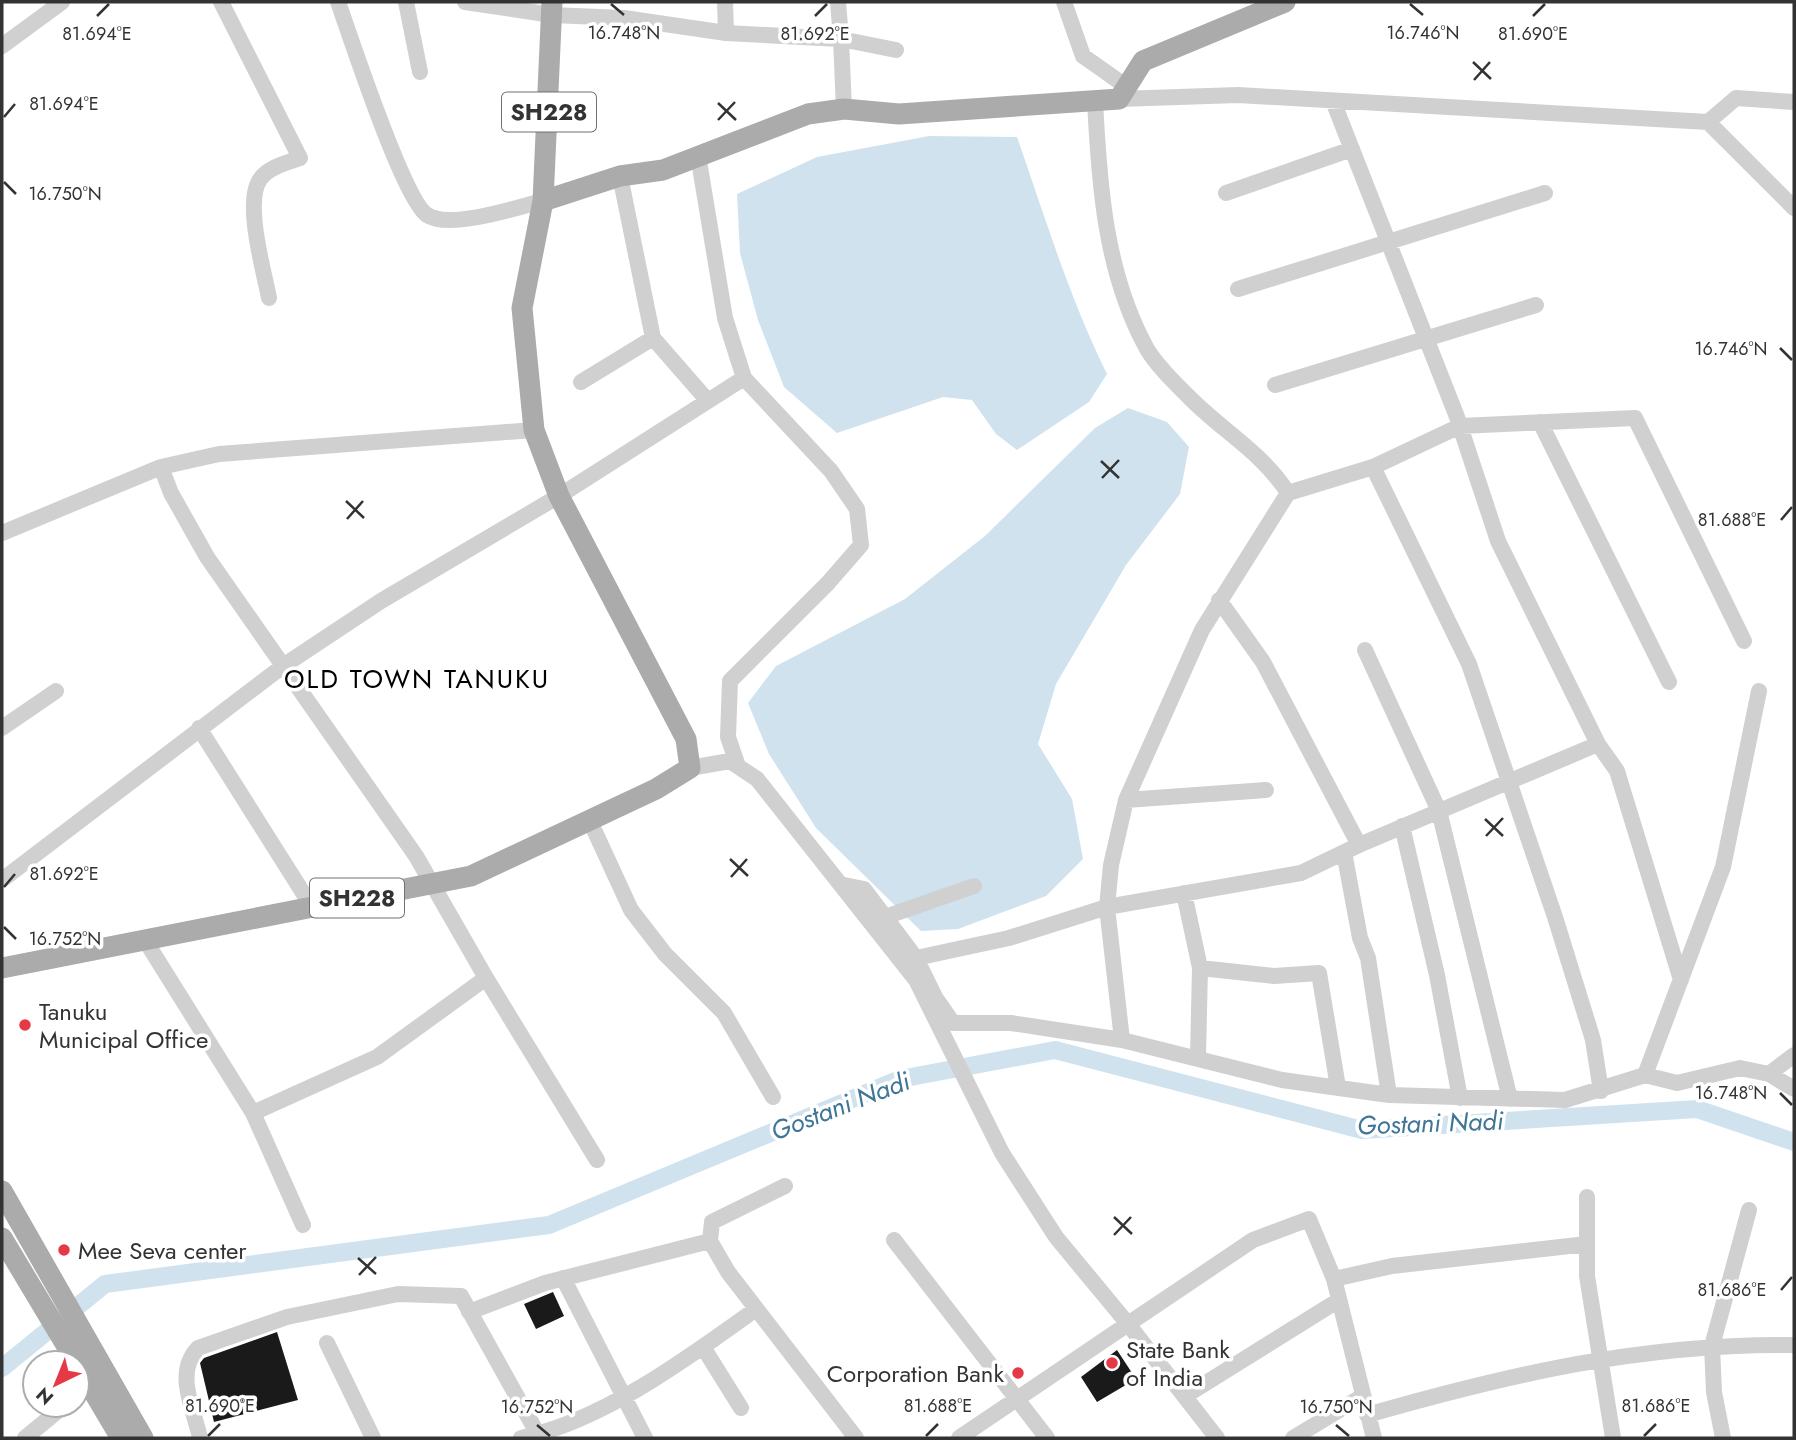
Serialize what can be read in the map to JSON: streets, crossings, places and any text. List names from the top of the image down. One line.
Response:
{"streets":{"main road":["SH228"]},"districts":["OLD TOWN TANUKU"],"water":["Gostani Nadi"],"places":["Tanuku Municipal Office","Mee Seva center","State Bank of India","Corporation Bank"],"north":"bottom left","coordinates":["16.748°N","16.746°N","81.694°E","81.692°E","81.690°E","16.750°N","81.688°E","16.752°N","81.686°E"]}
